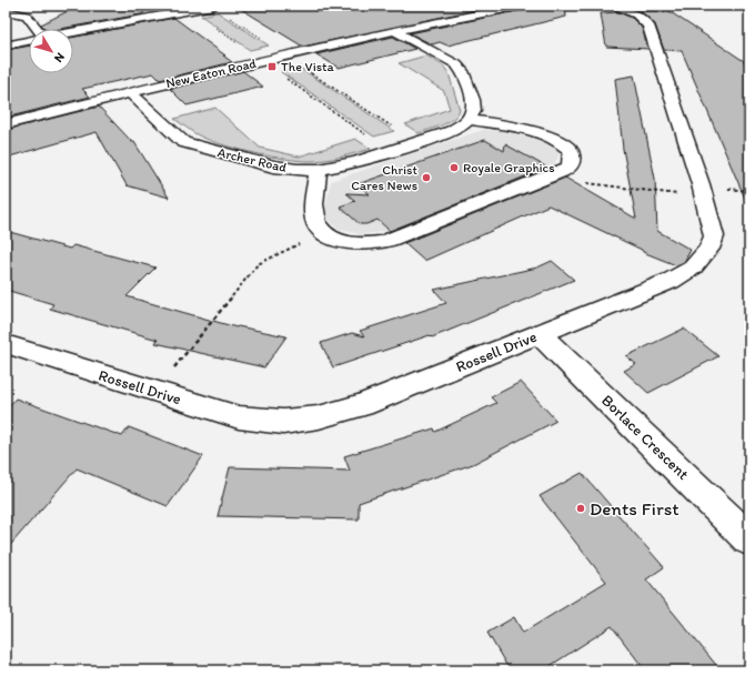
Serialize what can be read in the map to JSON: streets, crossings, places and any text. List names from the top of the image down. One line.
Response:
{"streets":{"street":["New Eaton Road","Archer Road","Rossell Drive","Borlace Crescent"]},"crossings":[["New Eaton Road","Archer Road"],["Rossell Drive","Borlace Crescent"]],"places":{"transit":["The Vista"],"other":["Royale Graphics","Christ Cares News","Dents First"]},"north":"bottom right"}
